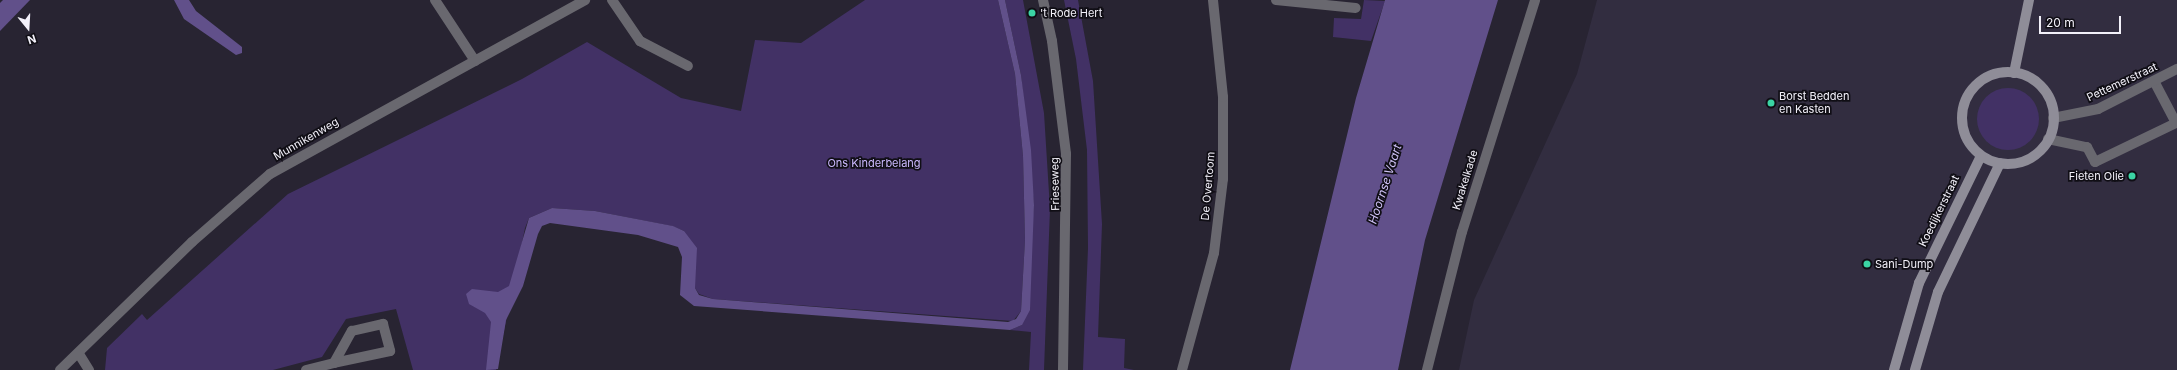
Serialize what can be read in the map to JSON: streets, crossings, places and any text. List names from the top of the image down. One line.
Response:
{"streets":{"main road":["Koedijkerstraat"],"street":["Pettemerstraat","Munnikenweg","Kwakelkade","Frieseweg","De Overtoom"]},"crossings":[["Pettemerstraat","Koedijkerstraat"]],"water":["Hoornse Vaart"],"parks":["Ons Kinderbelang"],"places":["'t Rode Hert","Borst Bedden en Kasten","Fieten Olie","Sani-Dump"],"scale_bar":"20 m","north":"bottom"}
